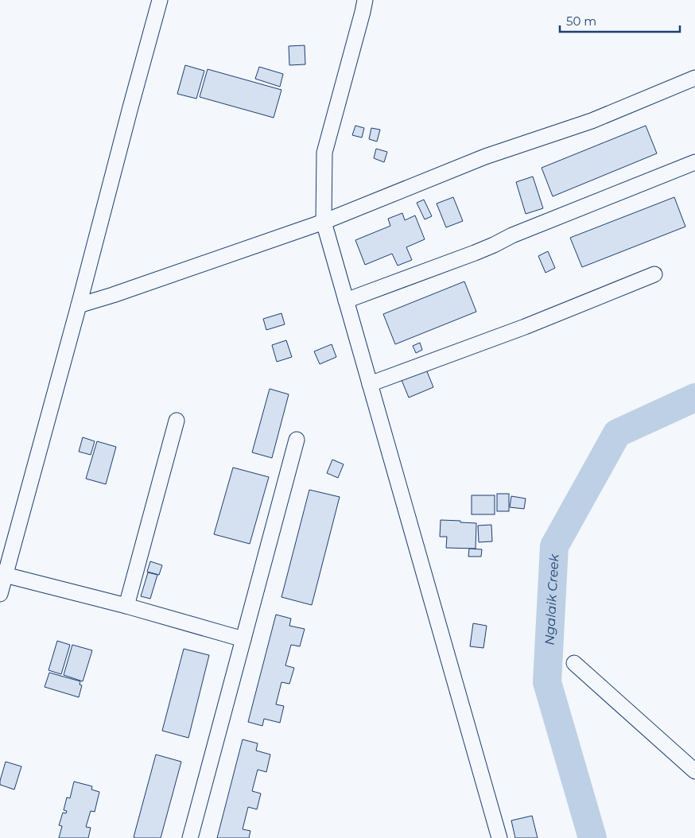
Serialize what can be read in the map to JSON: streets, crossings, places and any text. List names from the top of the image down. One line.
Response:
{"water":["Ngalaik Creek"],"scale_bar":"50 m"}
